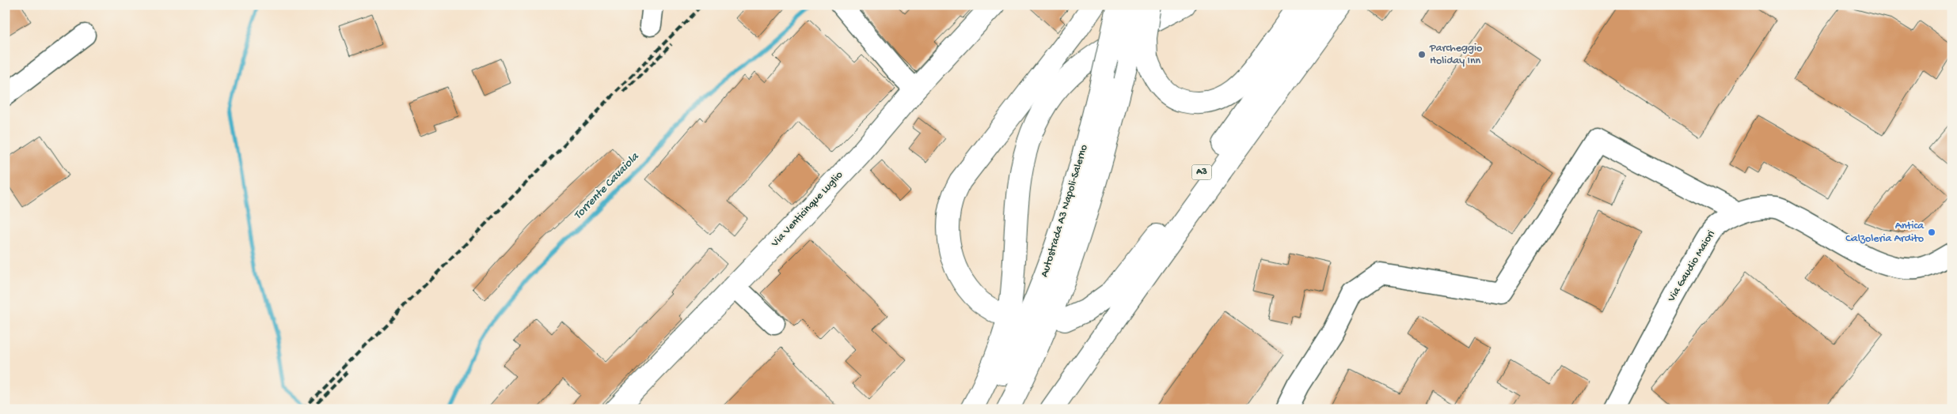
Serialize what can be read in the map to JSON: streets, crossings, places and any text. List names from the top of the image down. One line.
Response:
{"streets":{"main road":["A3","Via Venticinque Luglio","Autostrada A3 Napoli-Salerno"],"street":["Via Gaudio Maiori"]},"water":["Torrente Cavaiola"],"places":["Parcheggio Holiday Inn","Antica Calzoleria Ardito"]}
